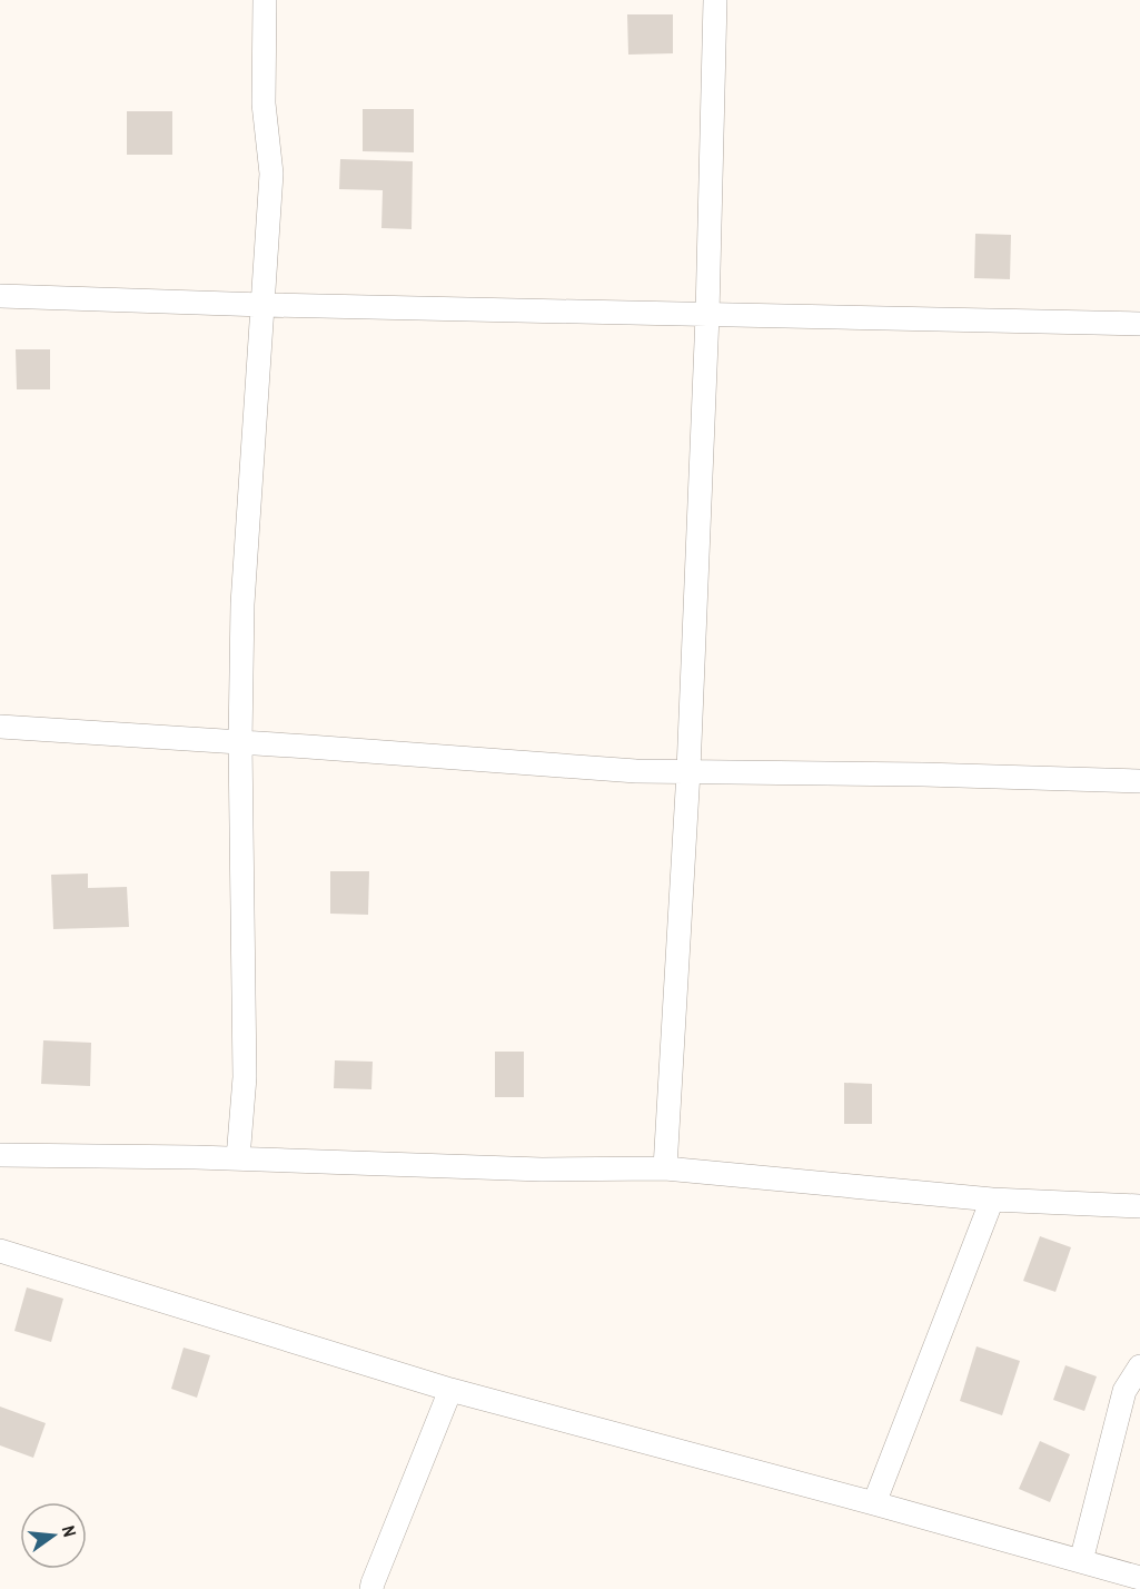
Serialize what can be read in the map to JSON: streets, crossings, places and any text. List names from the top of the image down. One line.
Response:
{"north":"right"}
